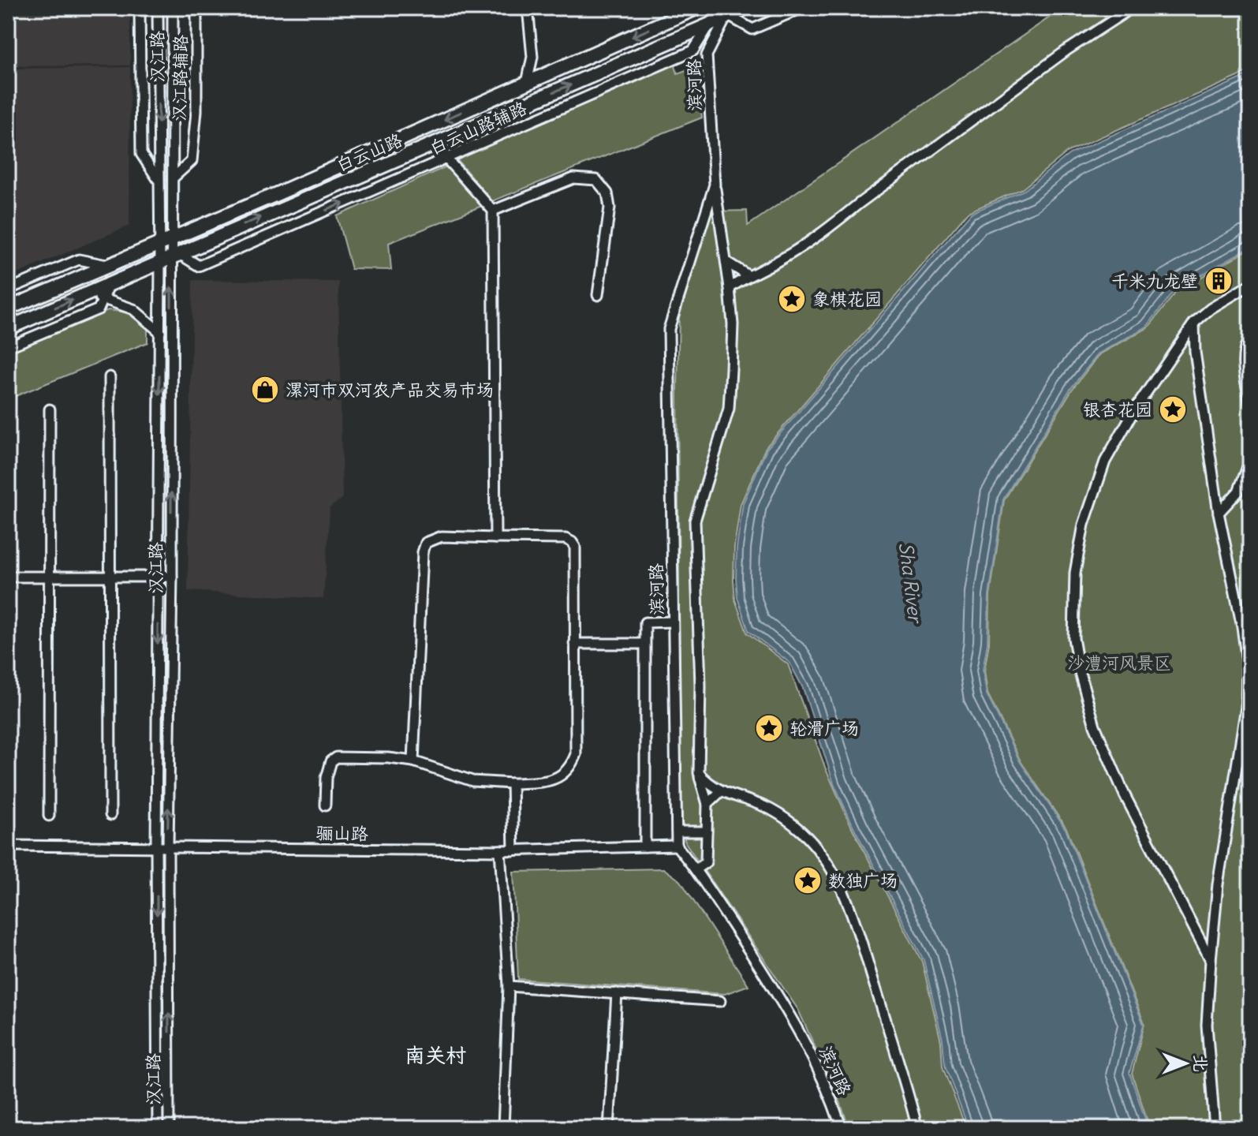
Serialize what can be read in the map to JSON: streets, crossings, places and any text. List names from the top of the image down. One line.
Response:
{"streets":{"highway":["白云山路"],"street":["汉江路","汉江路辅路","滨河路","白云山路辅路","骊山路"]},"crossings":[["汉江路","汉江路辅路"],["汉江路","白云山路辅路"],["汉江路","白云山路"],["汉江路","骊山路"],["滨河路","白云山路"],["滨河路","骊山路"],["白云山路辅路","白云山路"]],"one_way":["白云山路辅路"],"districts":["南关村"],"water":["Sha River"],"parks":["沙澧河风景区"],"places":{"building":["千米九龙壁"],"place":["象棋花园","银杏花园","轮滑广场","数独广场"],"shop":["漯河市双河农产品交易市场"]},"north":"right"}
